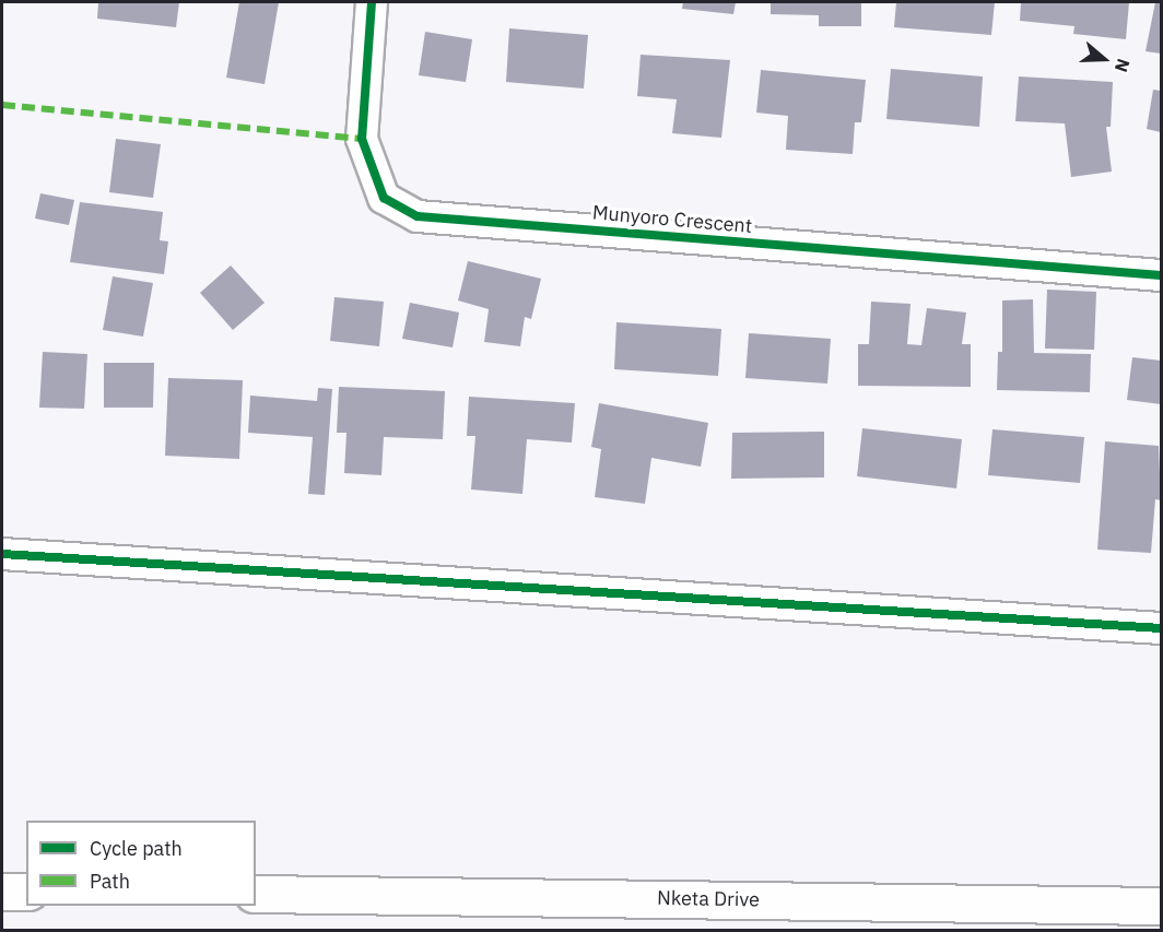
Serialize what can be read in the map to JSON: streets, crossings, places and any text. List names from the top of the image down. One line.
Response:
{"streets":{"street":["Munyoro Crescent","Nketa Drive"]},"legend":["Cycle path","Path"],"north":"right"}
